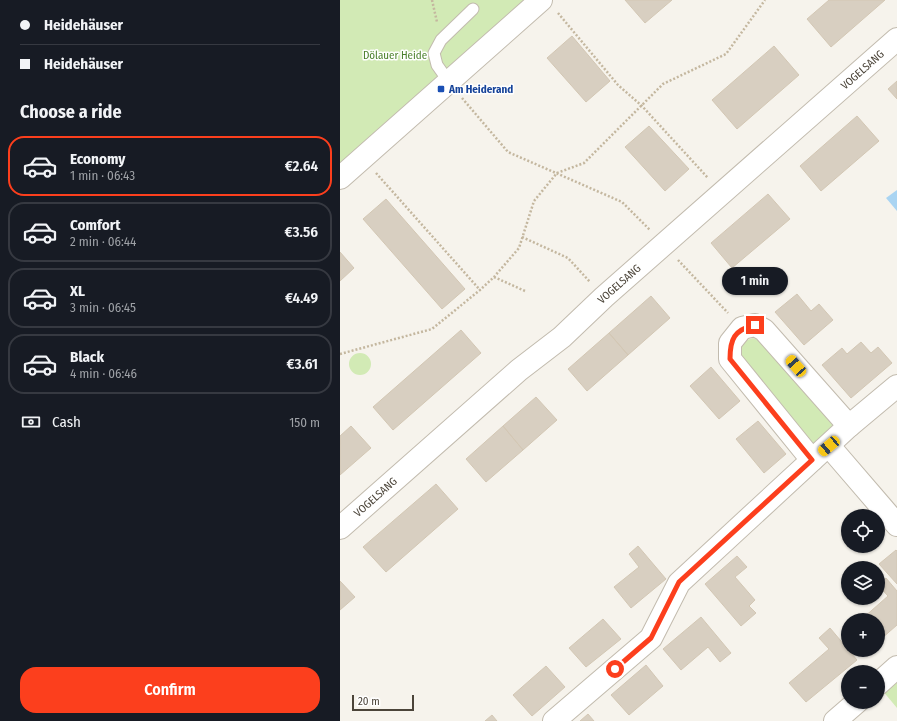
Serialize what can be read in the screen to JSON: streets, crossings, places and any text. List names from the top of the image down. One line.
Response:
{"streets":{"street":["VOGELSANG"]},"parks":["Dölauer Heide"],"places":{"transit":["Am Heiderand"]},"scale_bar":"20 m","page":{"banner":["Heidehäuser","Heidehäuser"],"heading":"Choose a ride","list":[{"name":"Economy","note":"1 min · 06:43","value":"€2.64"},{"name":"Comfort","note":"2 min · 06:44","value":"€3.56"},{"name":"XL","note":"3 min · 06:45","value":"€4.49"},{"name":"Black","note":"4 min · 06:46","value":"€3.61"}],"bubble":"1 min","pay":["Cash","150 m"],"map_buttons":["+","−"],"buttons":"Confirm","scale":"20 m"}}
